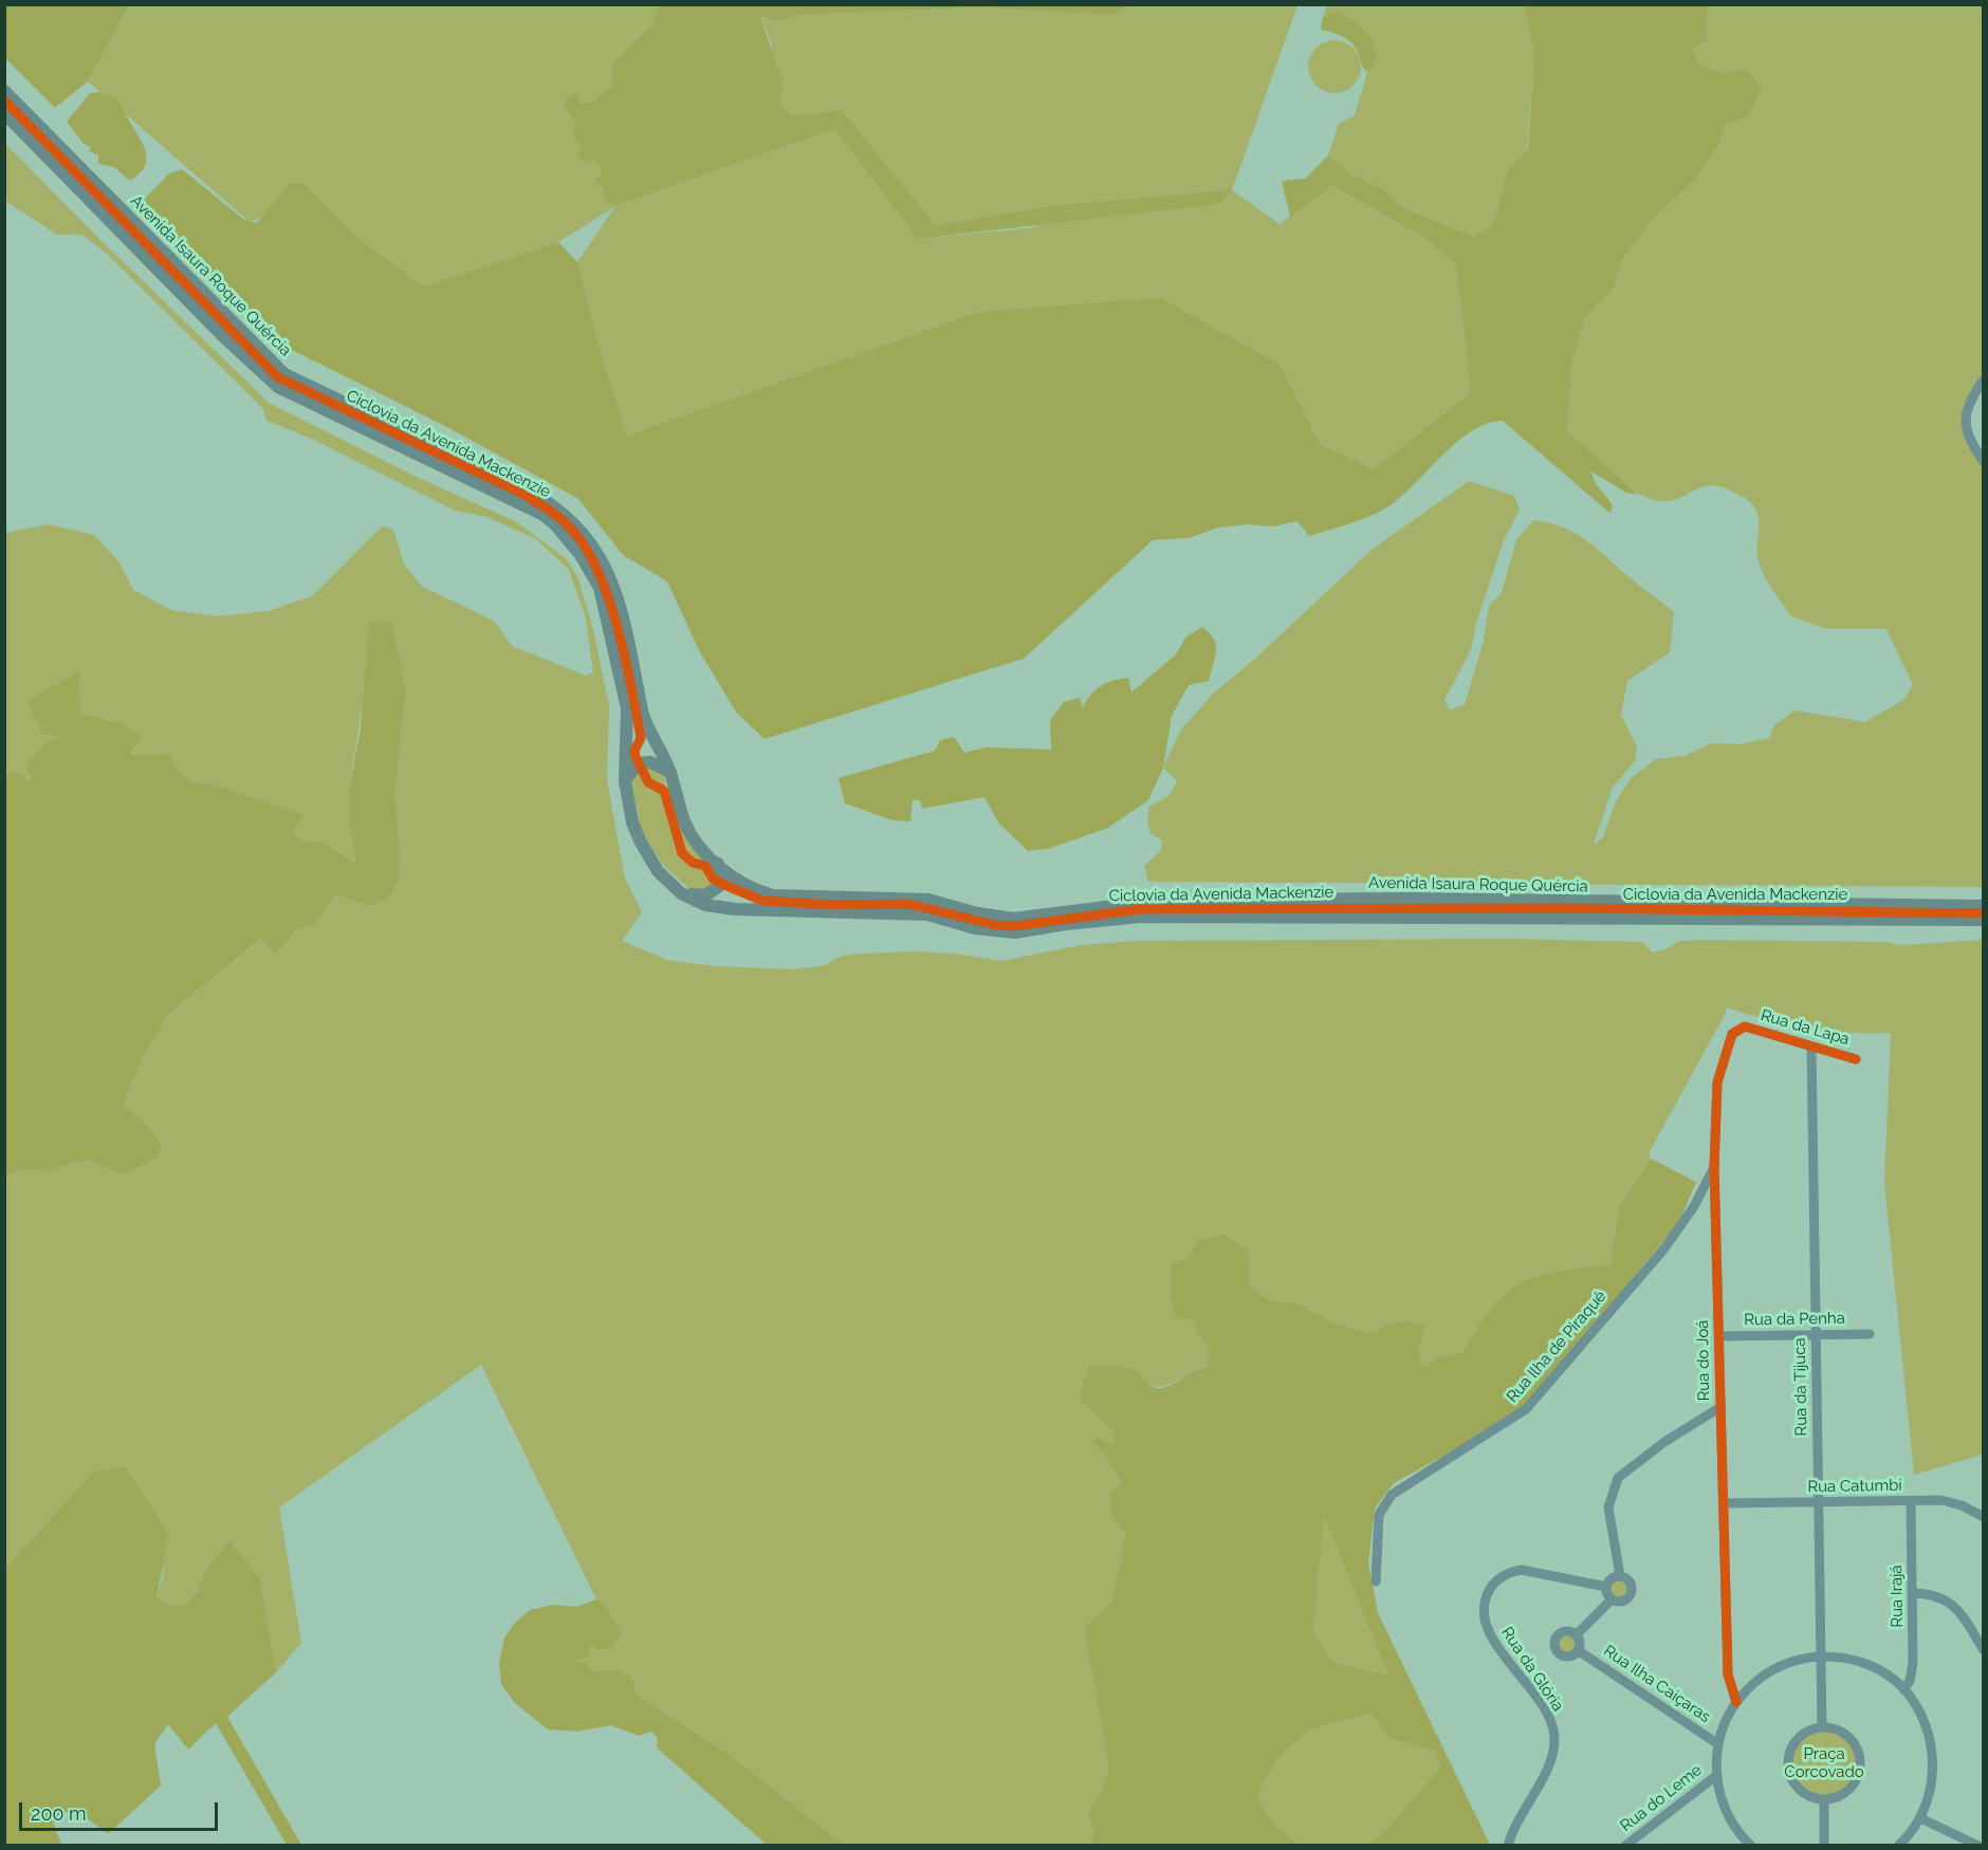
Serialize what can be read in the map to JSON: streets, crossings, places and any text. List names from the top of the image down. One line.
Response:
{"streets":{"main road":["Avenida Isaura Roque Quércia"],"street":["Rua da Lapa","Rua da Penha","Rua Ilha de Piraquê","Rua do Joá","Rua da Tijuca","Rua Catumbi","Rua Irajá","Rua da Glória","Rua Ilha Caiçaras","Rua do Leme"],"cycle path":["Ciclovia da Avenida Mackenzie"]},"crossings":[["Rua da Lapa","Rua do Joá"],["Rua da Lapa","Rua da Tijuca"],["Rua da Penha","Rua do Joá"],["Rua da Penha","Rua da Tijuca"],["Rua Ilha de Piraquê","Rua do Joá"],["Rua do Joá","Rua Catumbi"],["Rua da Tijuca","Rua Catumbi"],["Rua Catumbi","Rua Irajá"]],"parks":["Praça Corcovado"],"scale_bar":"200 m"}
